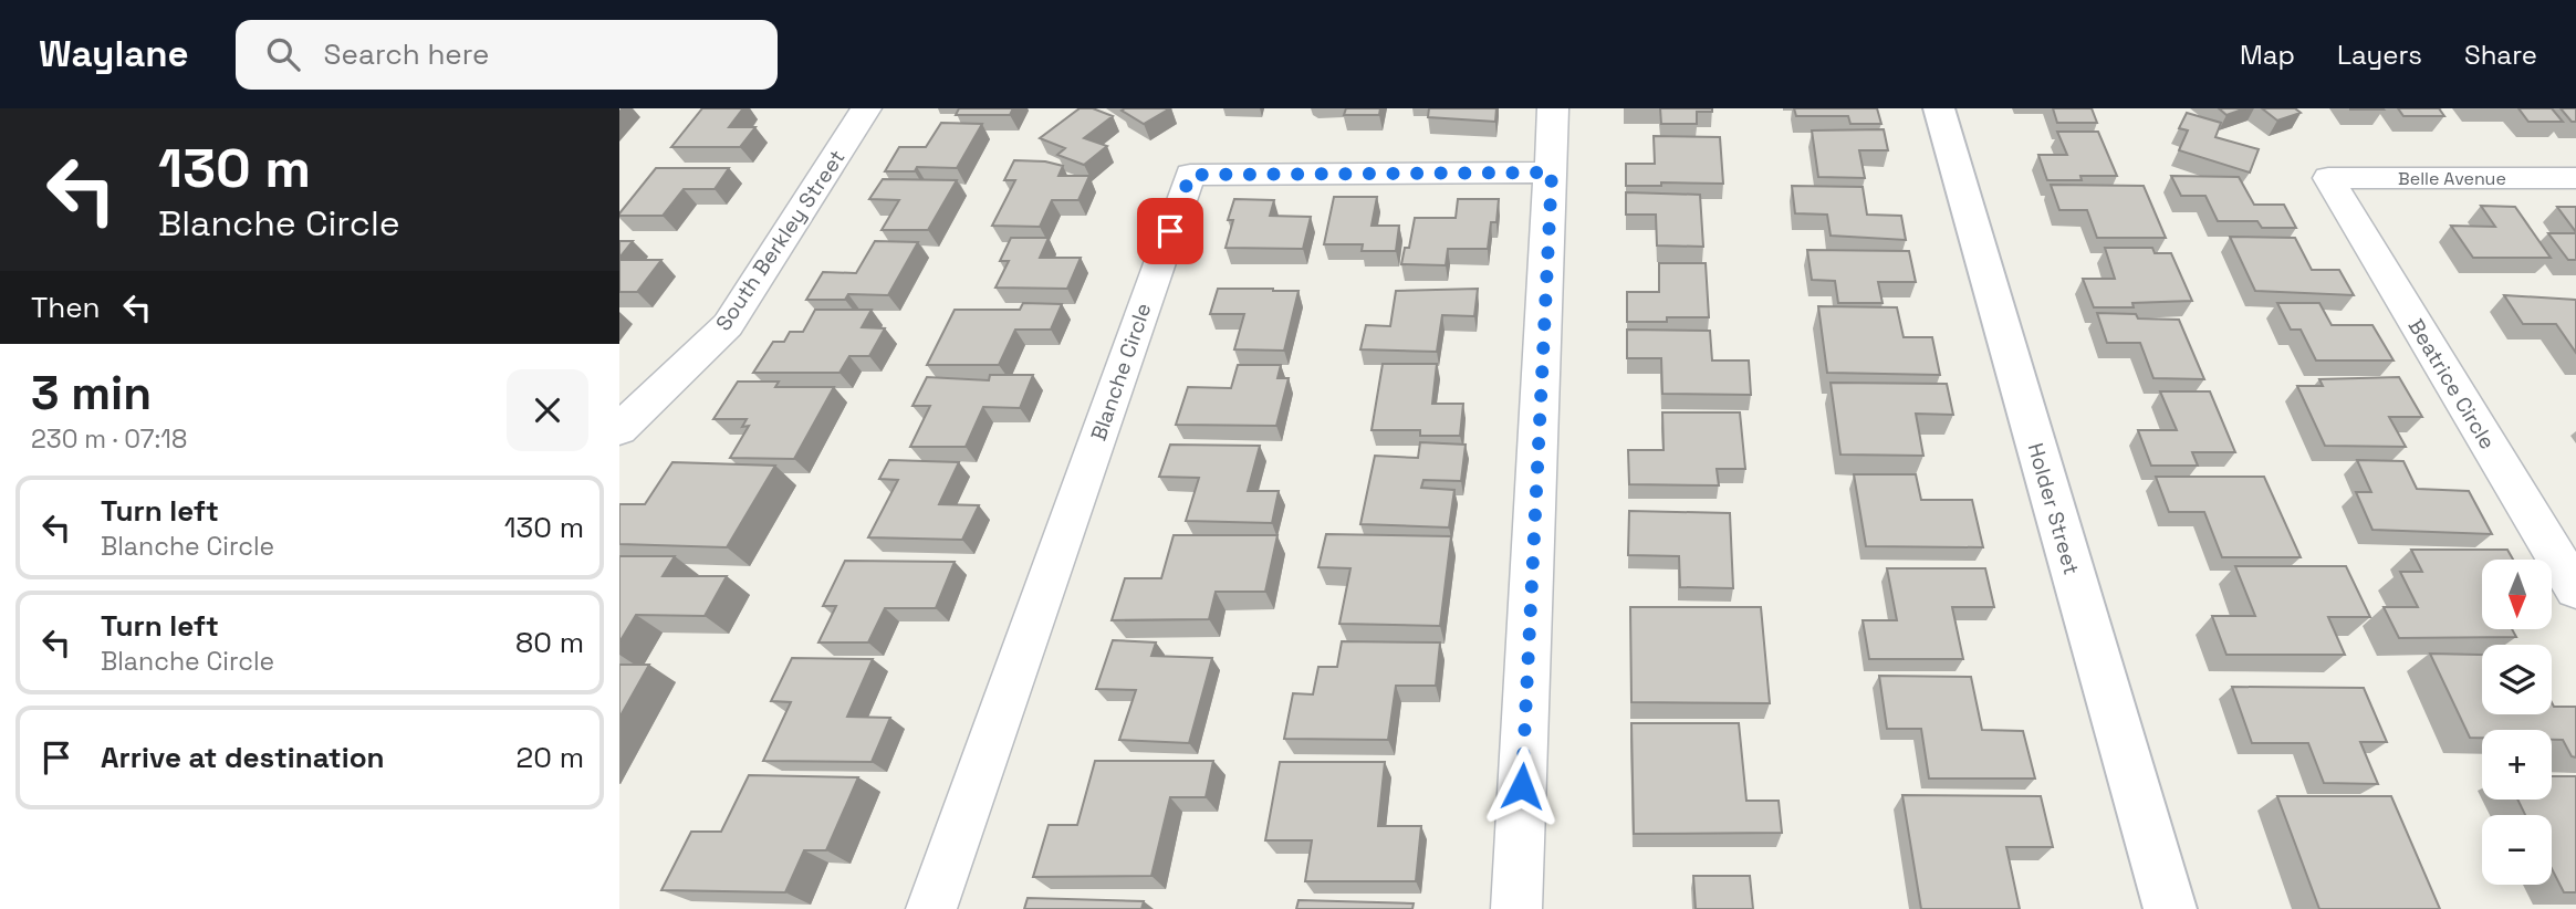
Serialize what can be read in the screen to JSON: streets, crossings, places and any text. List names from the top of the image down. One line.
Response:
{"streets":{"street":["Belle Avenue","South Berkley Street","Blanche Circle","Beatrice Circle","Holder Street"]},"crossings":[["Belle Avenue","Beatrice Circle"]],"north":"bottom","page":{"header":"Waylane","search":"Search here","nav":["Map","Layers","Share"],"turn":["130 m","Blanche Circle"],"then":"Then","heading":["3 min","230 m · 07:18"],"list":[{"name":"Turn left","note":"Blanche Circle","value":"130 m"},{"name":"Turn left","note":"Blanche Circle","value":"80 m"},{"name":"Arrive at destination","value":"20 m"}],"map_buttons":["+","−"]}}
